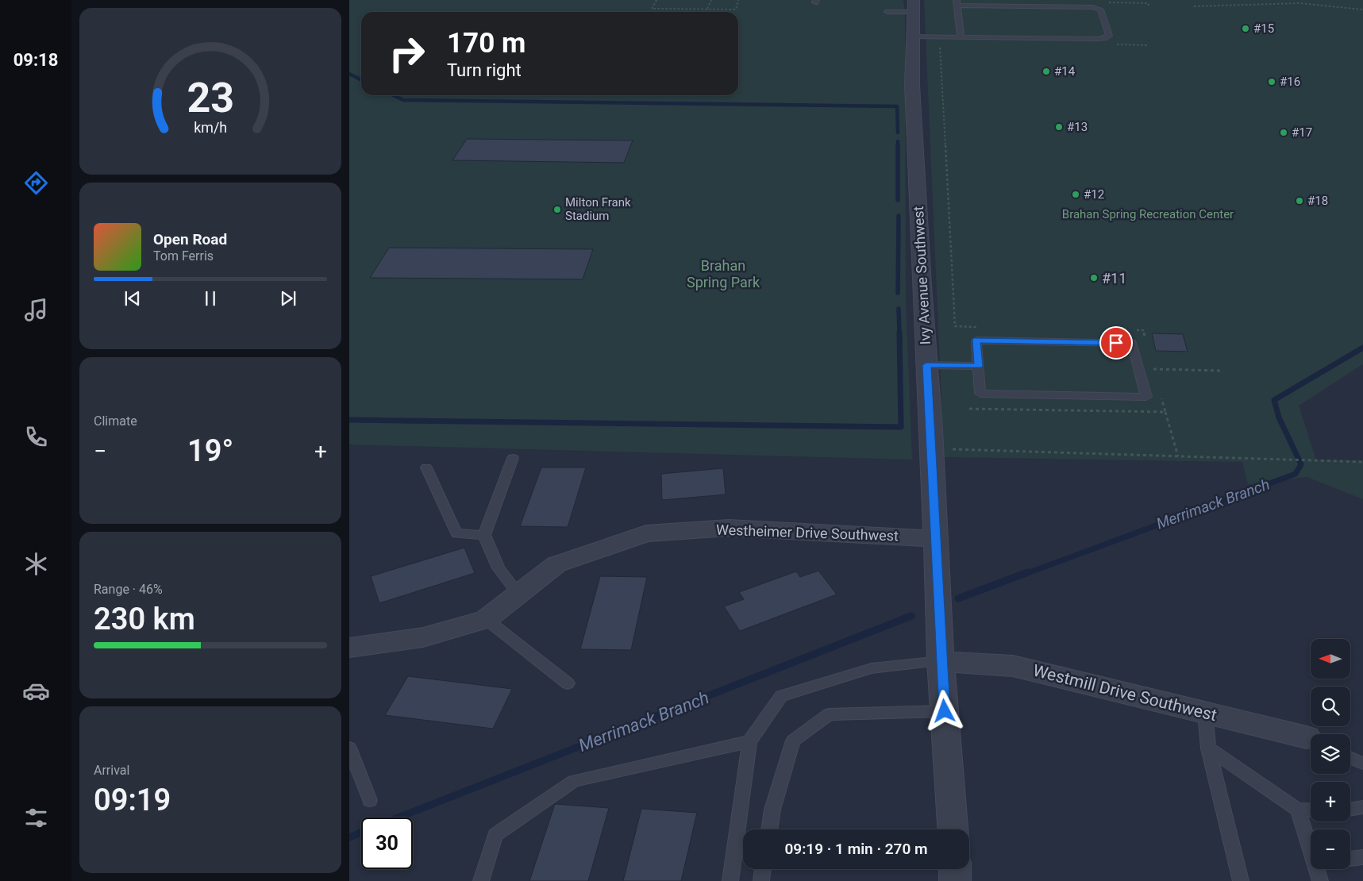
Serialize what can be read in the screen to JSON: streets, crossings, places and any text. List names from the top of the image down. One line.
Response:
{"streets":{"street":["Ivy Avenue Southwest","Westheimer Drive Southwest","Westmill Drive Southwest"]},"crossings":[["Ivy Avenue Southwest","Westheimer Drive Southwest"],["Ivy Avenue Southwest","Westmill Drive Southwest"]],"water":["Merrimack Branch"],"parks":["Brahan Spring Recreation Center","Brahan Spring Park"],"places":["#15","#14","#16","#13","#17","#12","#18","Milton Frank Stadium","#11"],"north":"left","page":{"tabs":"09:18","turn":["170 m","Turn right"],"song":["Open Road","Tom Ferris"],"tile":["Climate",["Range · 46%","230 km"],["Arrival","09:19"]],"heat":["−","19°","+"],"map_buttons":["+","−"],"limit":"30","trip":"09:19 · 1 min · 270 m","gauge":["23","km/h"]}}
